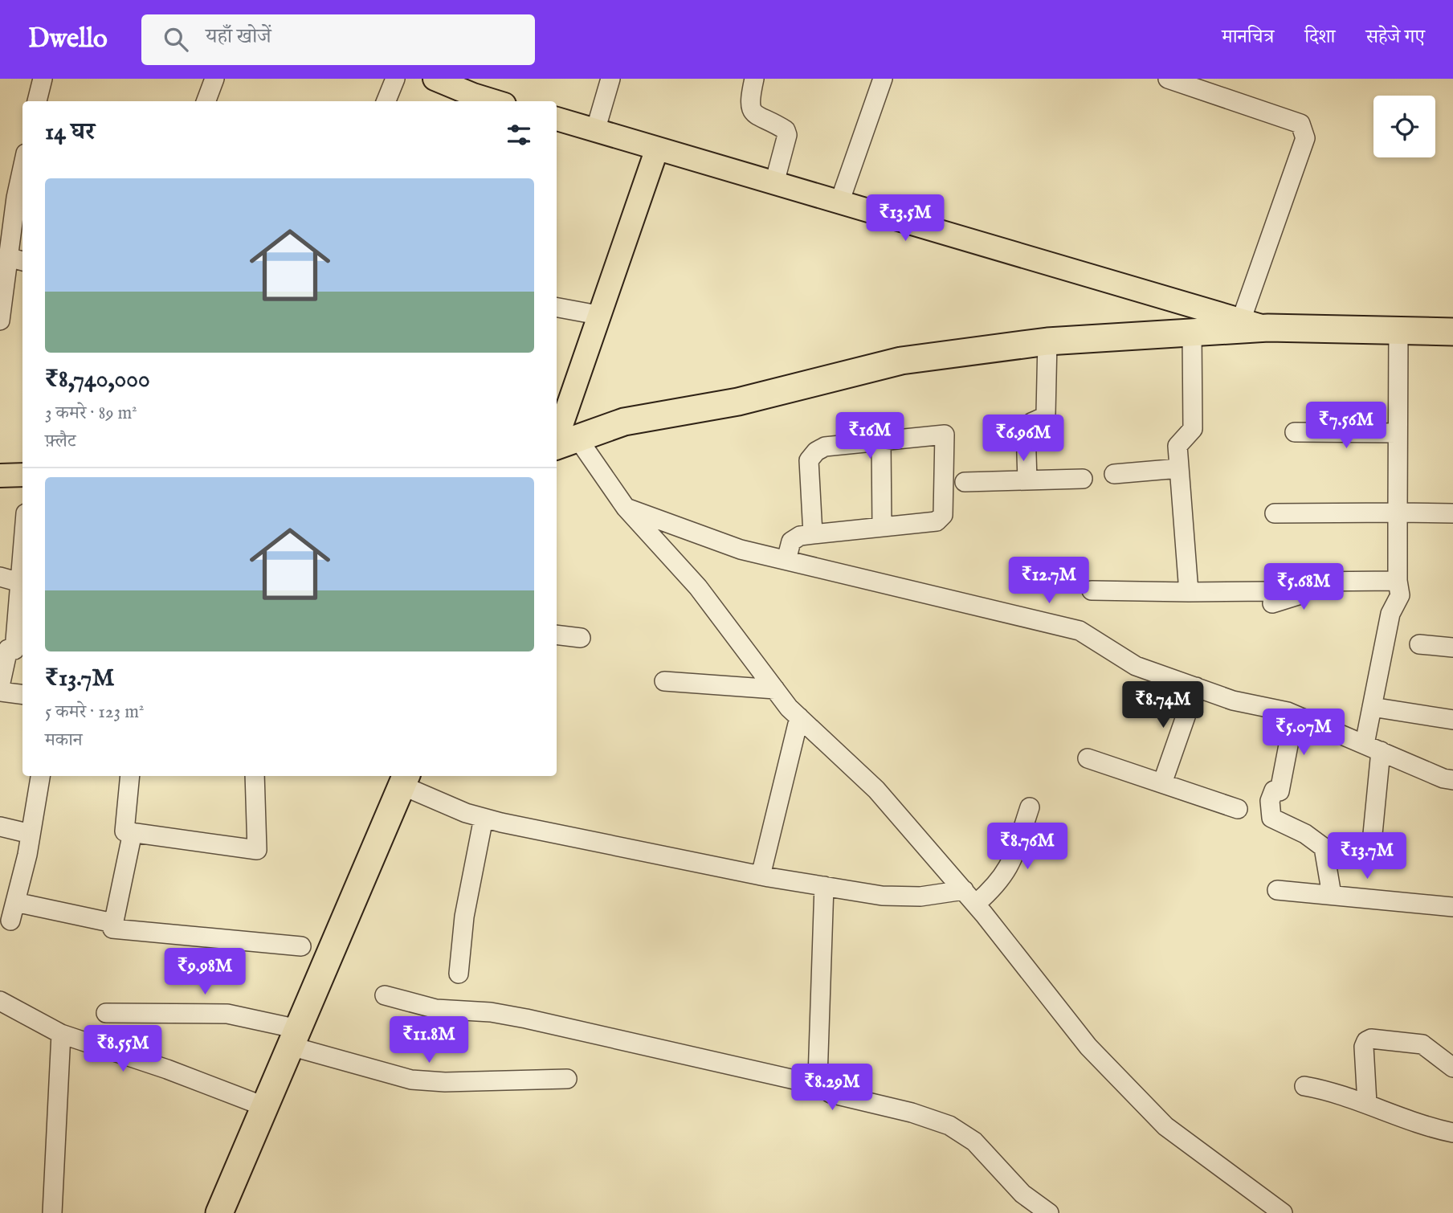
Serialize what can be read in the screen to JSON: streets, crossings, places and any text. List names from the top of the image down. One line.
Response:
{"page":{"header":"Dwello","search":"यहाँ खोजें","nav":["मानचित्र","दिशा","सहेजे गए"],"heading":"14 घर","list":[{"name":"₹8,740,000","note":"3 कमरे · 89 m² · फ़्लैट"},{"name":"₹13.7M","note":"5 कमरे · 123 m² · मकान"}],"price":["₹13.5M","₹7.56M","₹16M","₹6.96M","₹12.7M","₹5.68M","₹8.74M","₹5.07M","₹8.76M","₹13.7M","₹9.98M","₹11.8M","₹8.55M","₹8.29M"]}}
